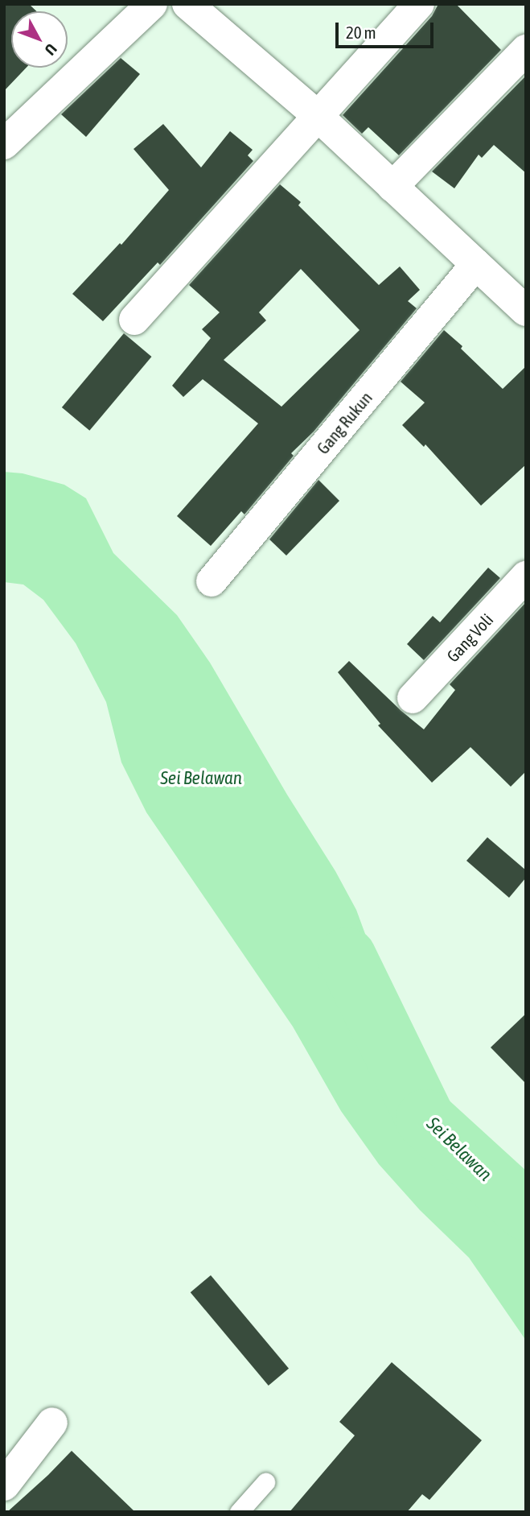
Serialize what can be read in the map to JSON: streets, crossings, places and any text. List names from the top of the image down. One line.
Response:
{"streets":{"street":["Gang Rukun","Gang Voli"]},"water":["Sei Belawan"],"scale_bar":"20 m","north":"bottom right"}
